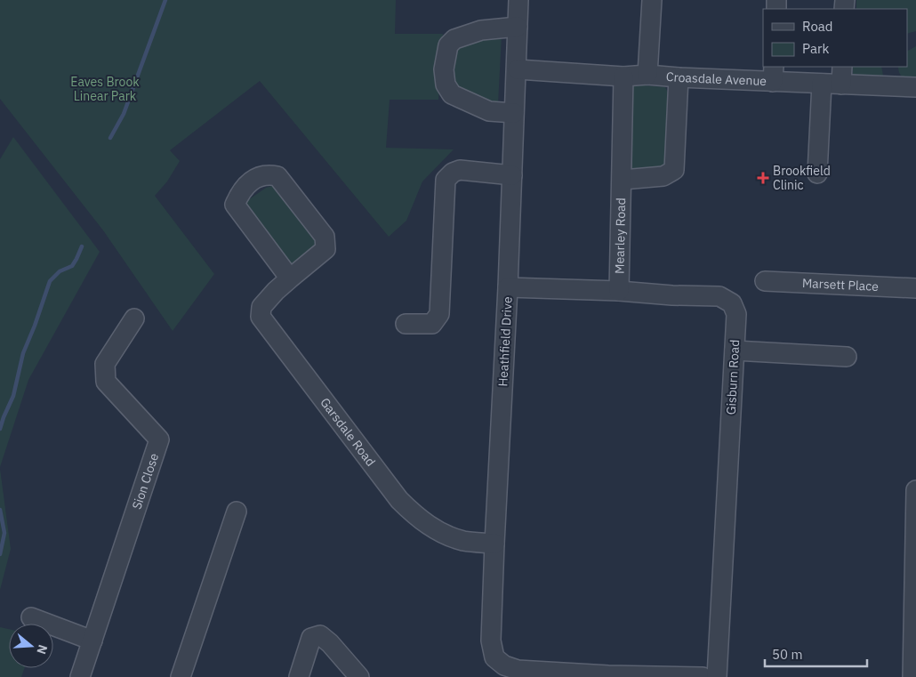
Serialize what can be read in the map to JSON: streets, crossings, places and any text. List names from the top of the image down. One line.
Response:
{"streets":{"street":["Croasdale Avenue","Mearley Road","Marsett Place","Heathfield Drive","Gisburn Road","Garsdale Road","Sion Close"]},"crossings":[["Croasdale Avenue","Mearley Road"],["Croasdale Avenue","Heathfield Drive"],["Mearley Road","Gisburn Road"],["Heathfield Drive","Gisburn Road"],["Heathfield Drive","Garsdale Road"]],"parks":["Eaves Brook Linear Park"],"places":{"health":["Brookfield Clinic"]},"legend":["Road","Park"],"scale_bar":"50 m","north":"right"}
